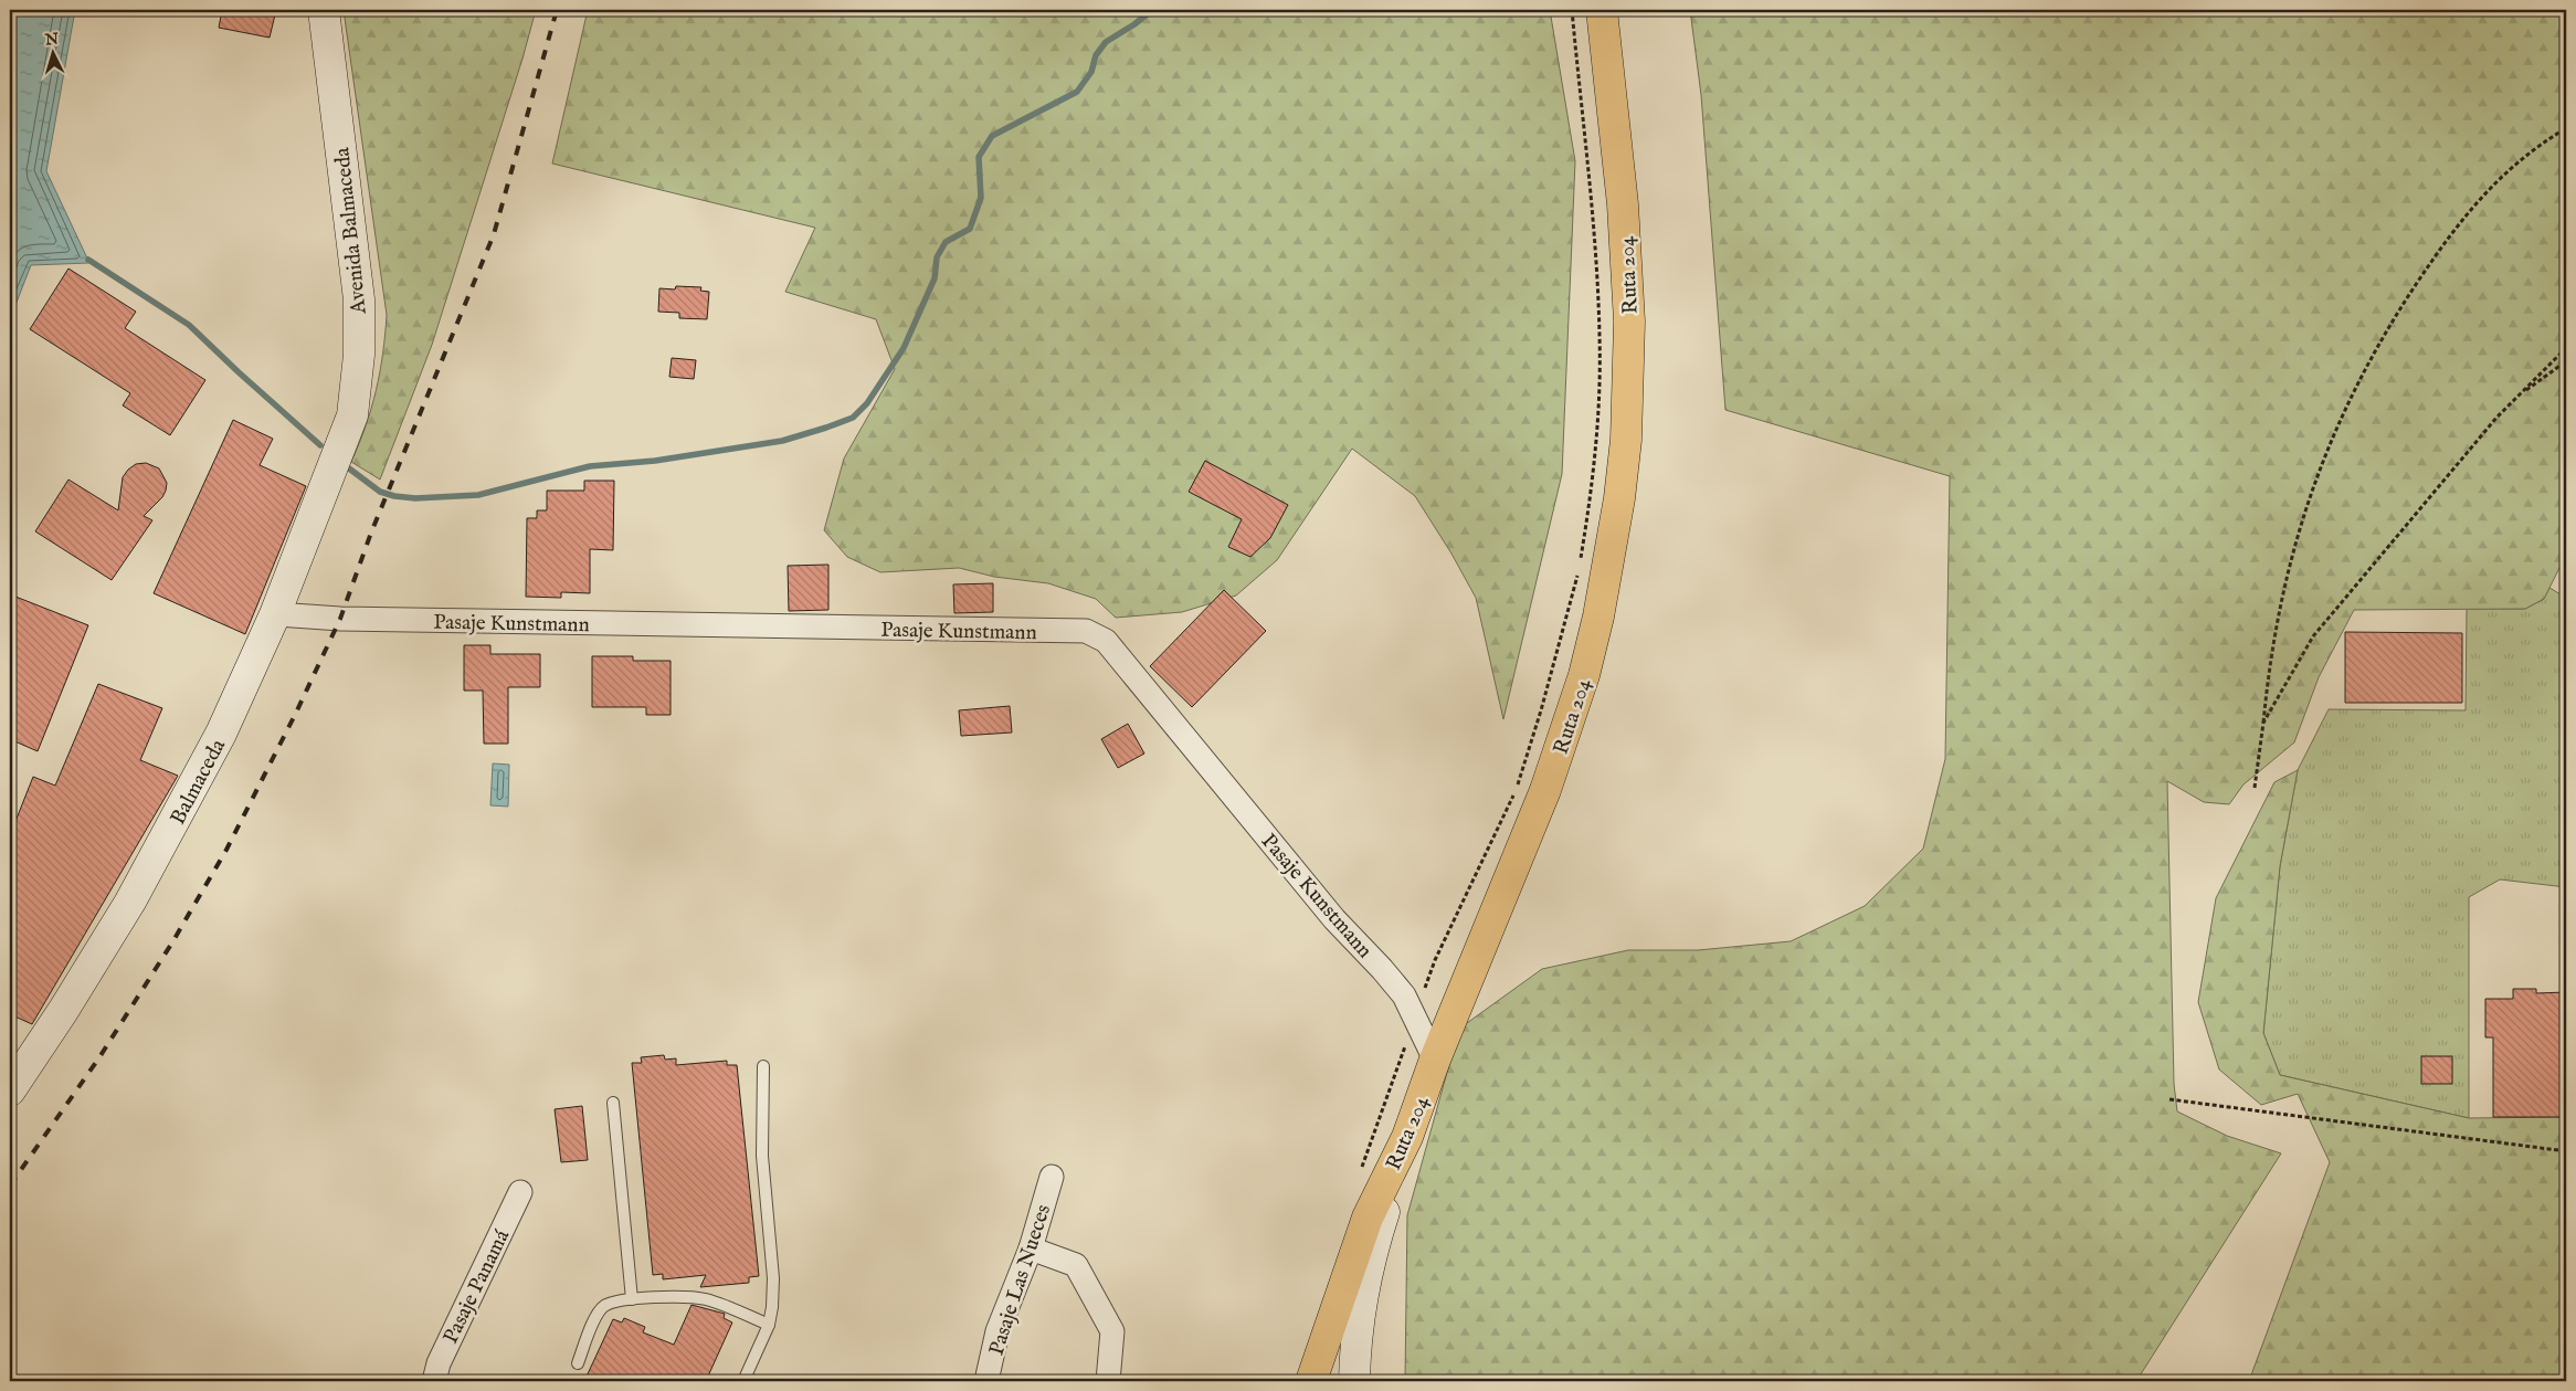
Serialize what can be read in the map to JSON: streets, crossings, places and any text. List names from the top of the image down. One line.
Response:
{"streets":{"main road":["Avenida Balmaceda","Ruta 204","Balmaceda"],"street":["Pasaje Kunstmann","Pasaje Las Nueces","Pasaje Panamá"]},"crossings":[["Avenida Balmaceda","Balmaceda"],["Ruta 204","Pasaje Kunstmann"],["Pasaje Kunstmann","Balmaceda"]],"north":"top"}
